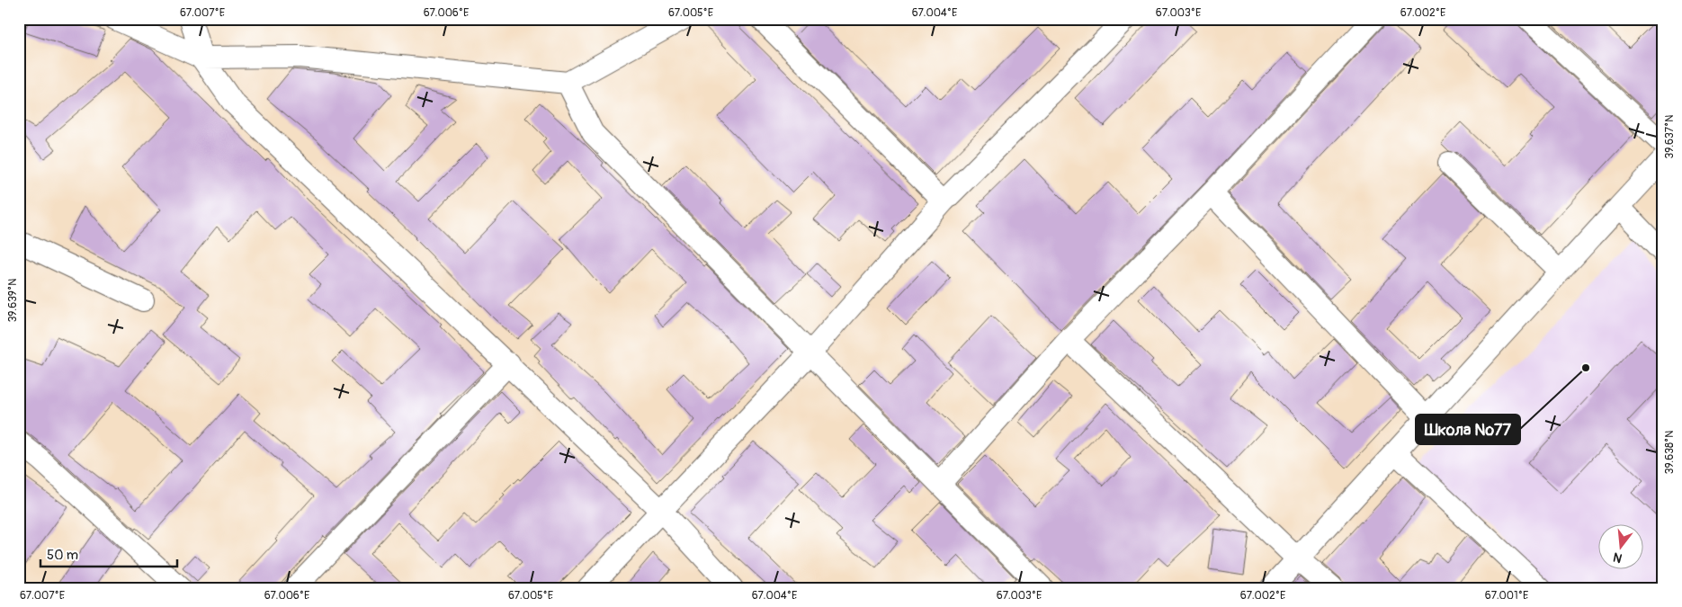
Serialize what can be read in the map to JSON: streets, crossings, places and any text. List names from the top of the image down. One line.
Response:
{"places":["Школа №77"],"scale_bar":"50 m","north":"bottom","coordinates":["67.007°E","67.006°E","67.005°E","67.004°E","67.003°E","67.002°E","39.637°N","39.639°N","39.638°N","67.001°E"]}
